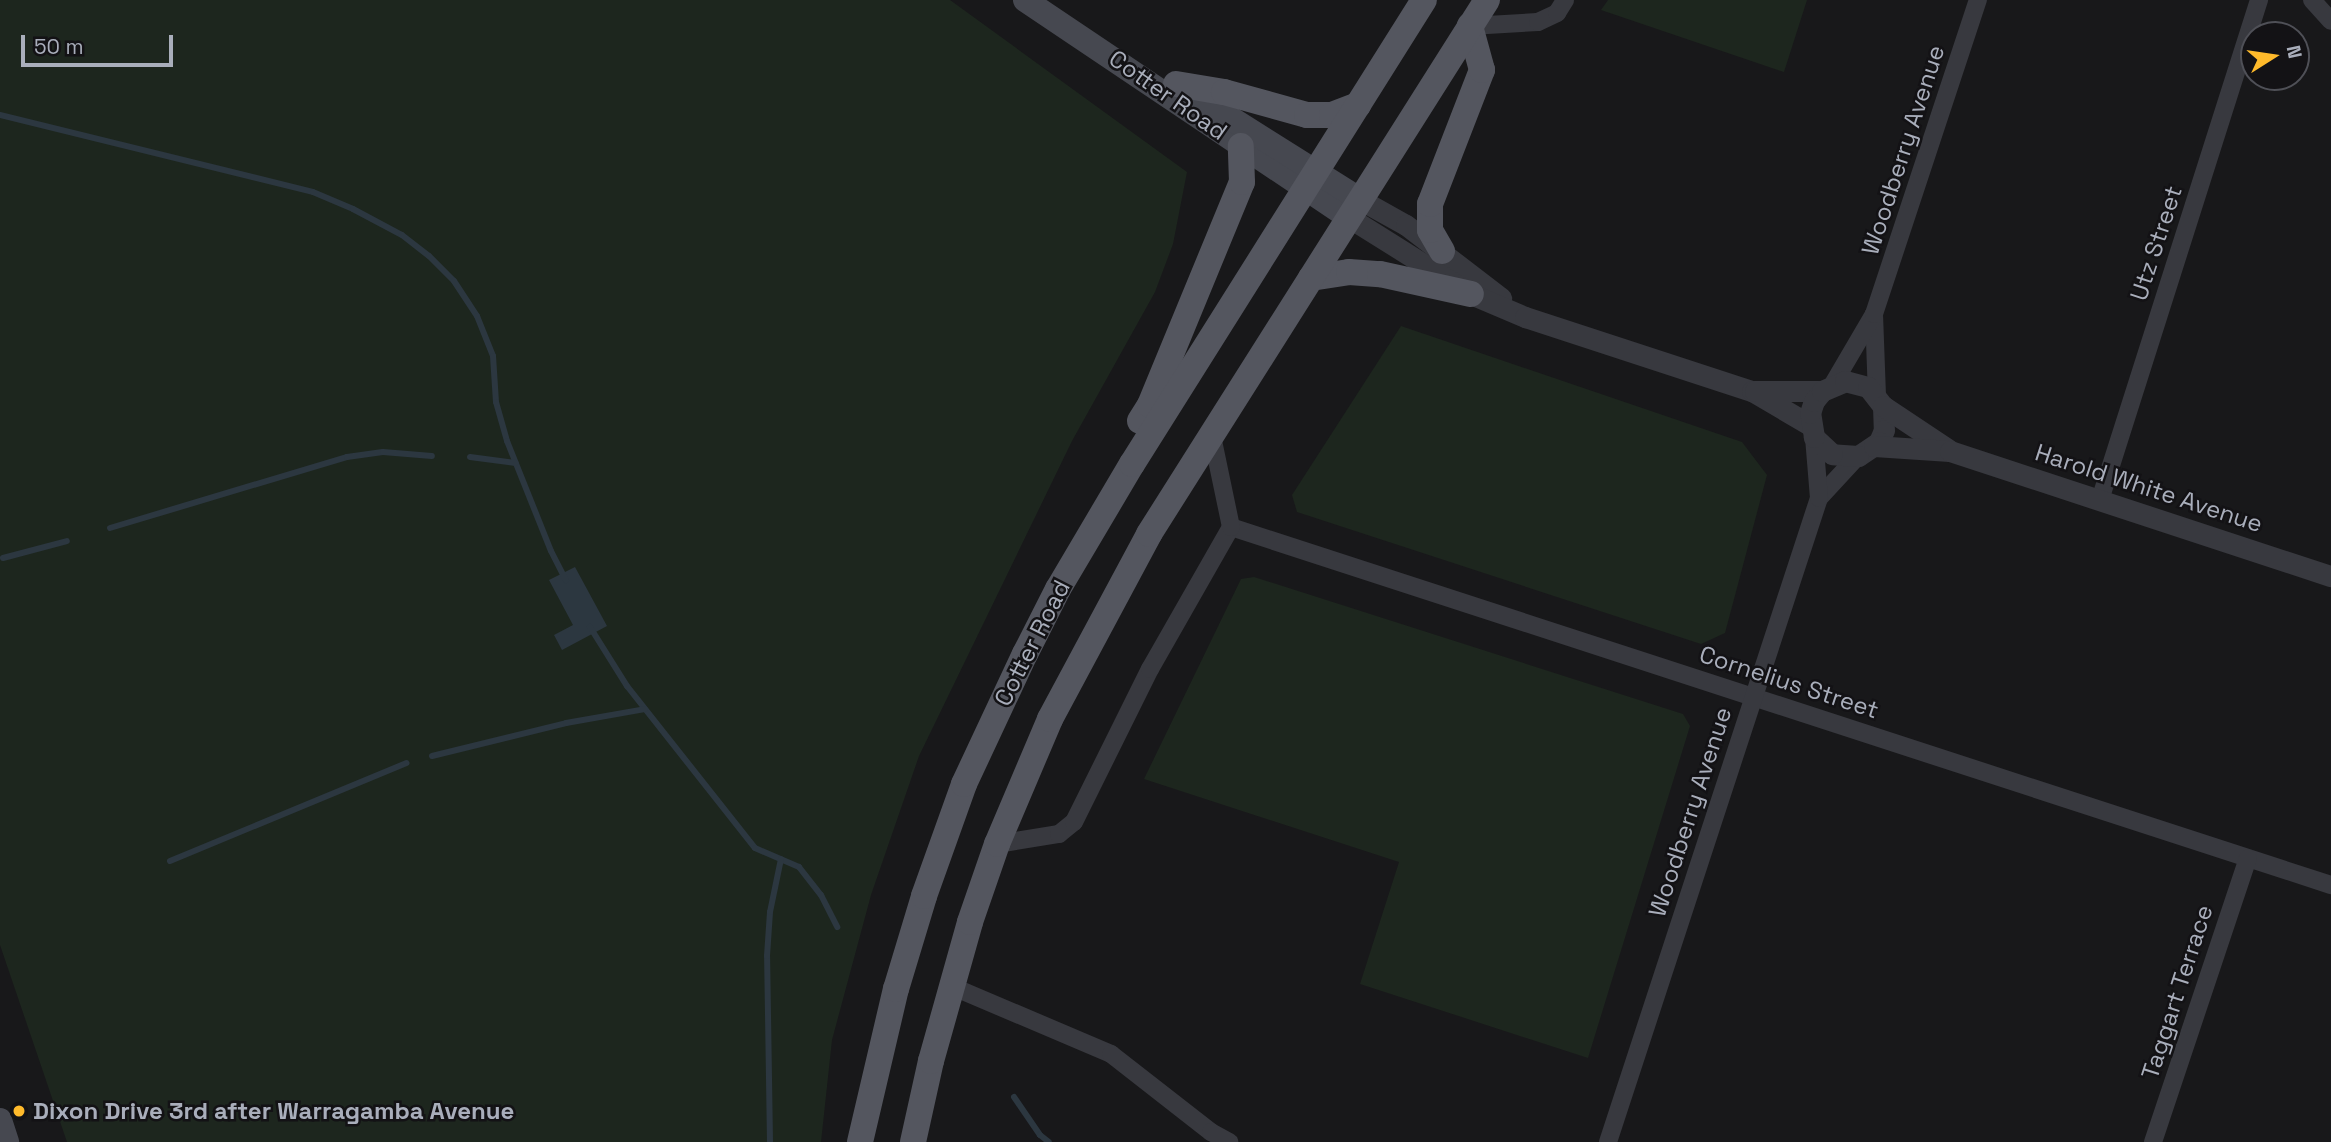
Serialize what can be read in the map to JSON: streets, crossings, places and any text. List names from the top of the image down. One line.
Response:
{"streets":{"main road":["Cotter Road"],"street":["Woodberry Avenue","Utz Street","Harold White Avenue","Cornelius Street","Taggart Terrace"]},"crossings":[["Woodberry Avenue","Harold White Avenue"],["Woodberry Avenue","Cornelius Street"],["Utz Street","Harold White Avenue"],["Cornelius Street","Taggart Terrace"]],"places":["Dixon Drive 3rd after Warragamba Avenue"],"scale_bar":"50 m","north":"right"}
